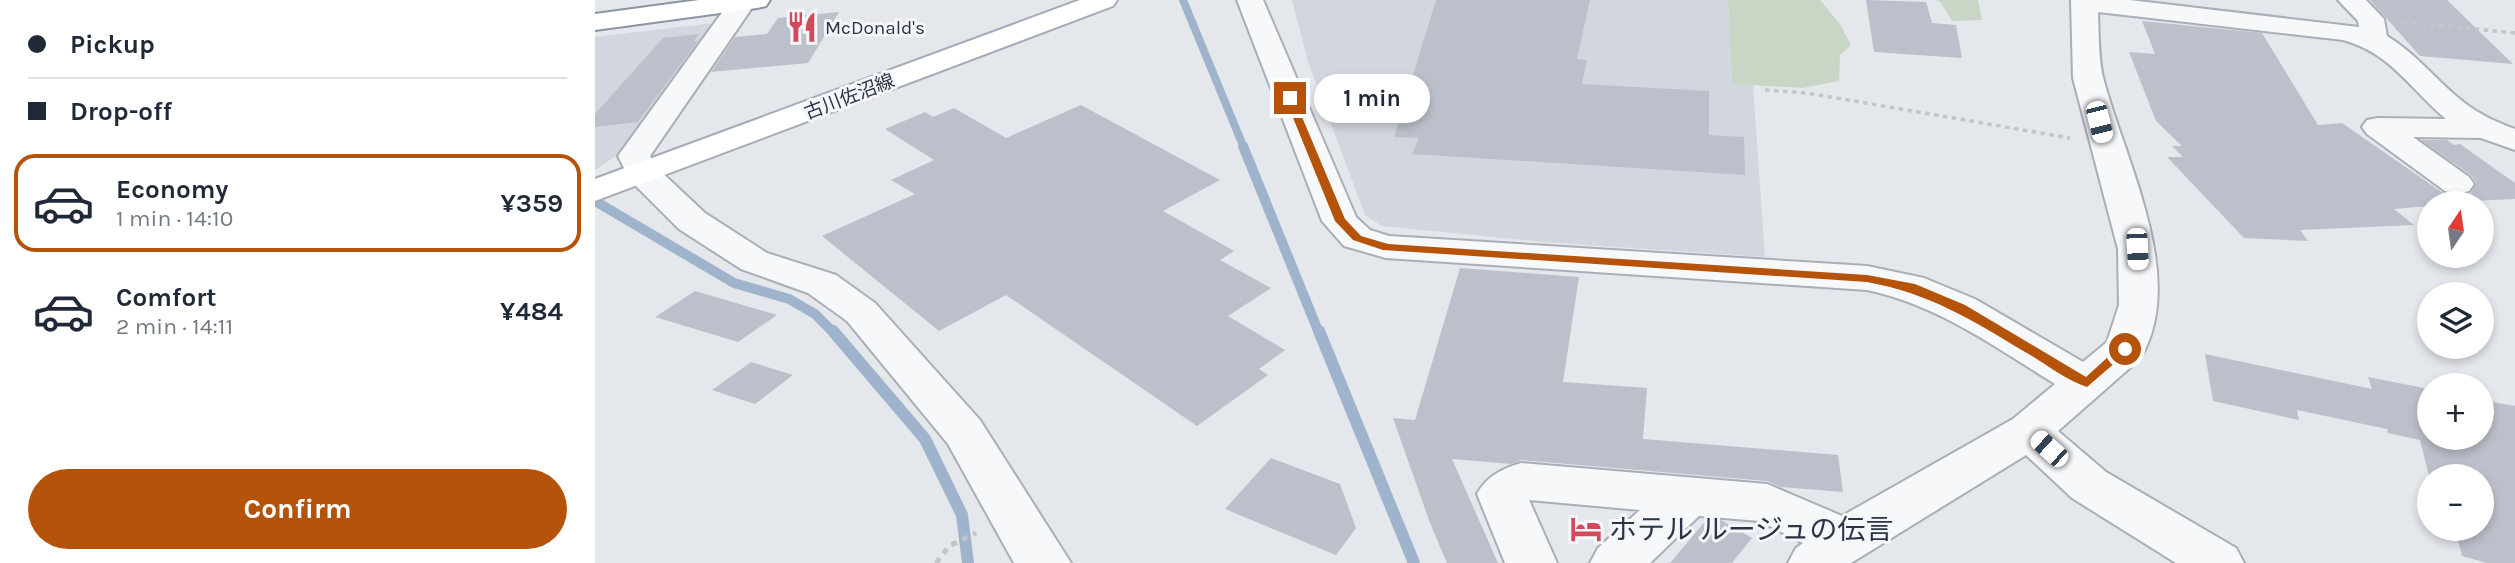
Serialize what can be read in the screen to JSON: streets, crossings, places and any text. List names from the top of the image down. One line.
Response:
{"streets":{"main road":["古川佐沼線"]},"places":{"restaurant":["McDonald's"],"hotel":["ホテル ルージュの伝言"]},"north":"top","page":{"banner":["Pickup","Drop-off"],"bubble":"1 min","list":[{"name":"Economy","note":"1 min · 14:10","value":"¥359"},{"name":"Comfort","note":"2 min · 14:11","value":"¥484"}],"map_buttons":["+","−"],"buttons":"Confirm"}}
